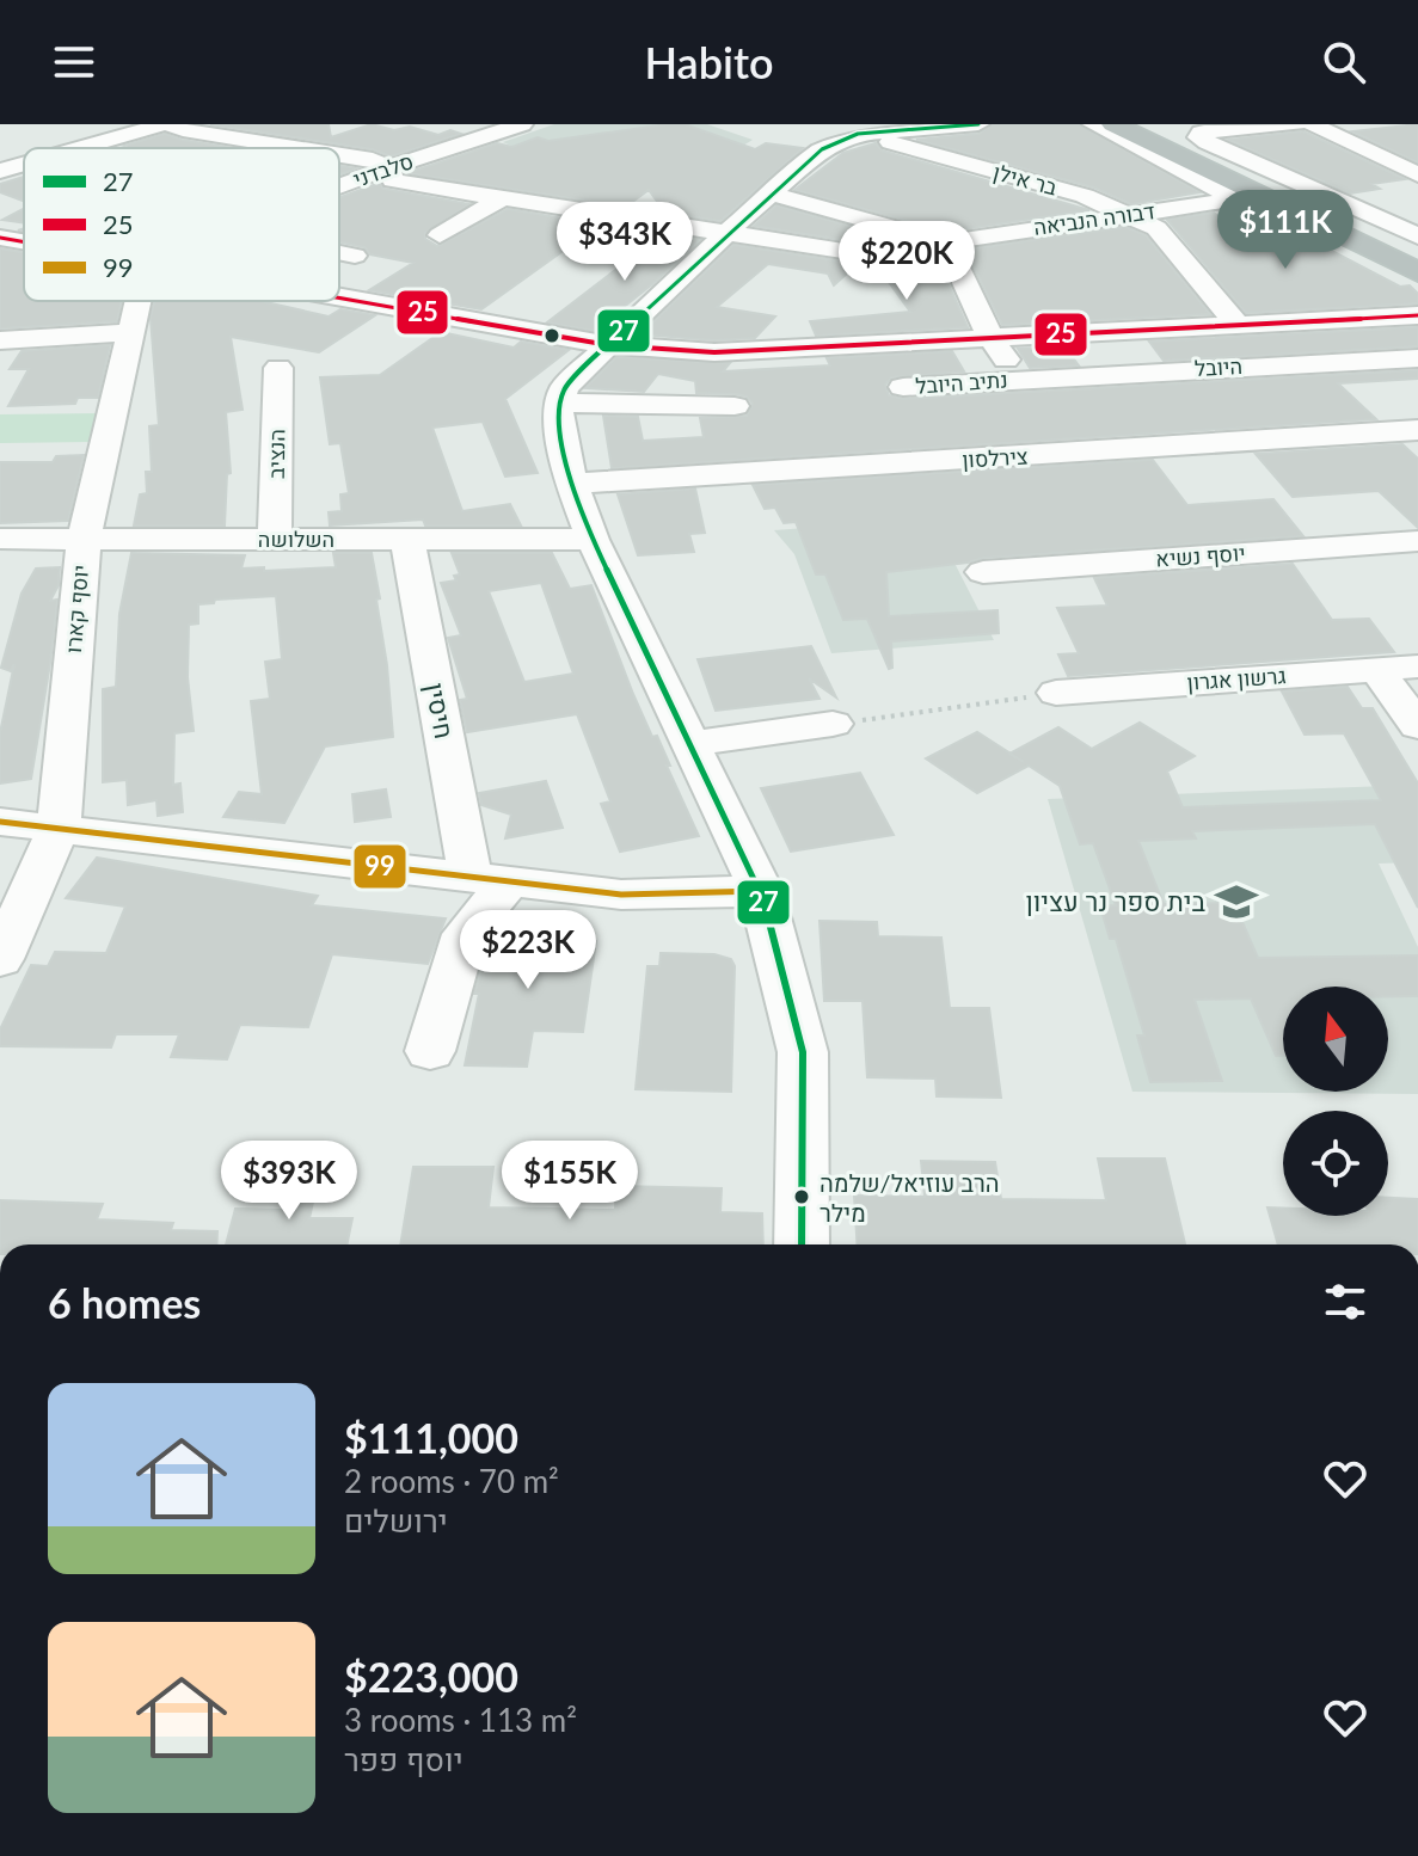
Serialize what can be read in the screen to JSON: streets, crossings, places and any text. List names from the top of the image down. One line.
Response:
{"streets":{"street":["סלבדני","בר אילן","דבורה הנביאה","היובל","נתיב היובל","הנציב","צירלסון","השלושה","יוסף נשיא","יוסף קארו","גרשון אגרון","חיסין"]},"crossings":[["סלבדני","דבורה הנביאה"],["בר אילן","דבורה הנביאה"],["היובל","נתיב היובל"],["הנציב","השלושה"],["השלושה","יוסף קארו"],["השלושה","חיסין"]],"places":{"school or university":["בית ספר נר עציון"],"other":["הרב עוזיאל/שלמה מילר"]},"lines":["transit line 27","transit line 25","transit line 99"],"legend":["27","25","99"],"north":"top","page":{"header":"Habito","price":["$111K","$343K","$220K","$223K","$393K","$155K"],"heading":"6 homes","list":[{"name":"$111,000","note":"2 rooms · 70 m² · ירושלים"},{"name":"$223,000","note":"3 rooms · 113 m² · יוסף פפר"}]}}
